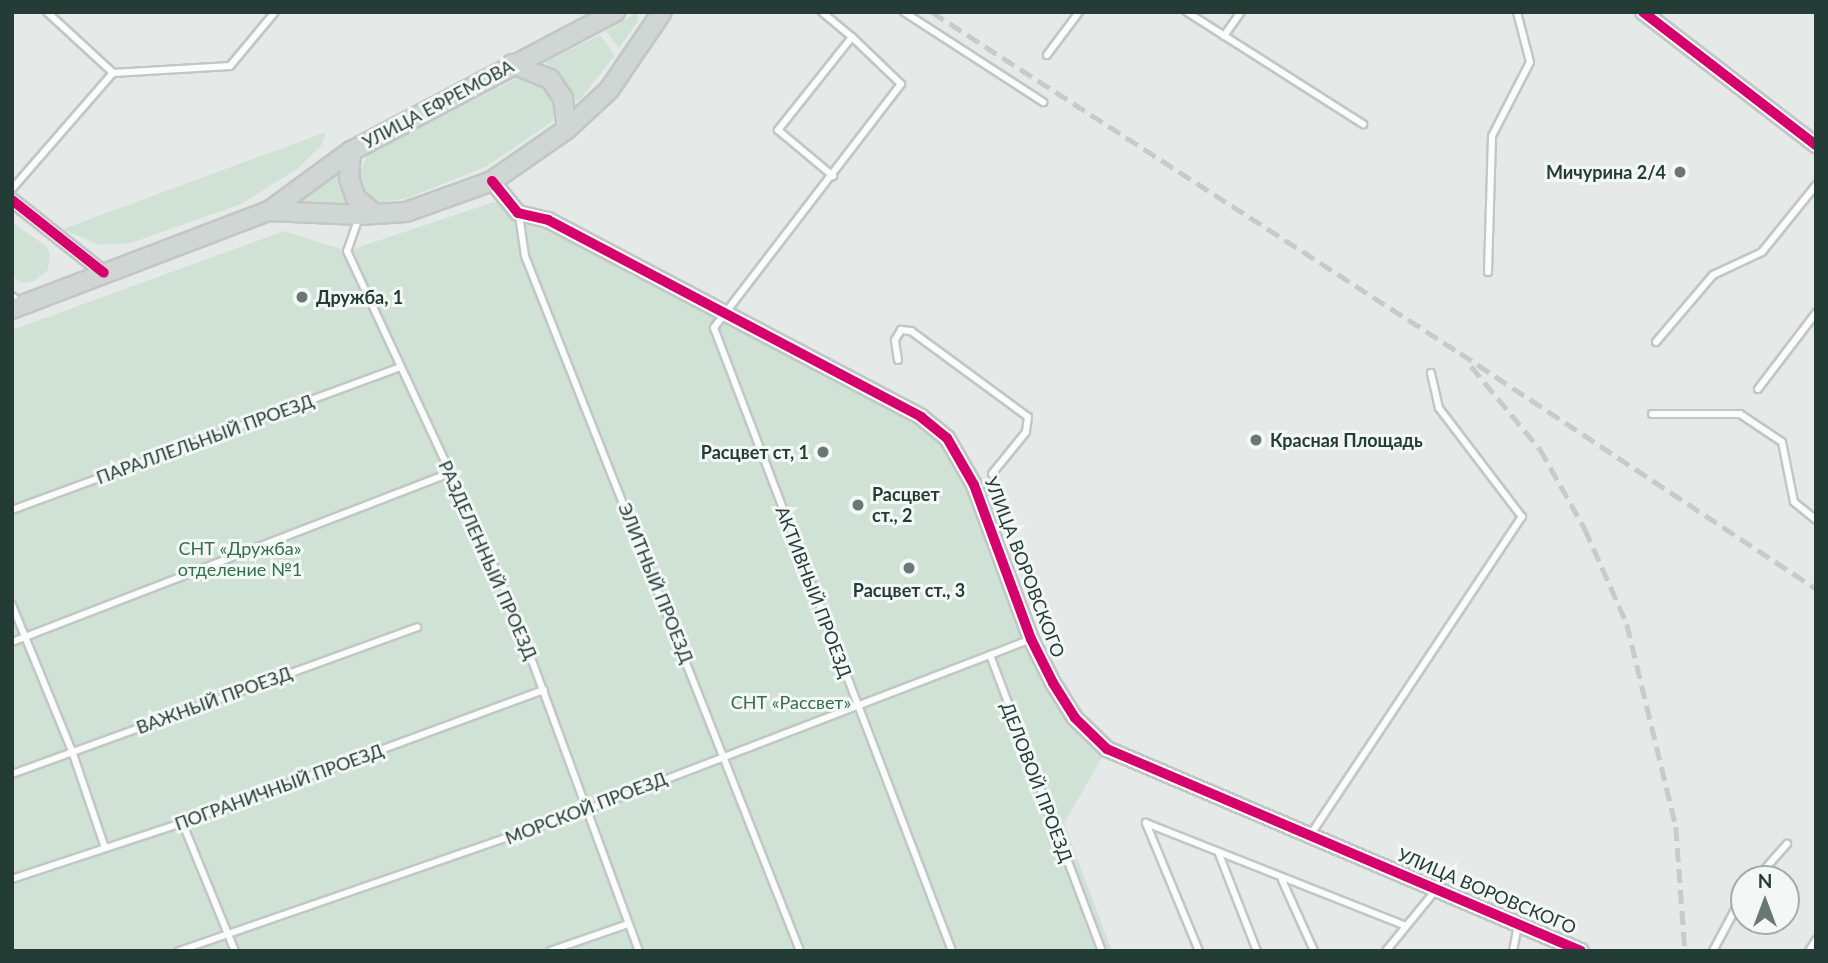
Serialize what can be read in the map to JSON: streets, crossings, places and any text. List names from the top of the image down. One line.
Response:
{"streets":{"main road":["УЛИЦА ЕФРЕМОВА"],"street":["УЛИЦА ВОРОВСКОГО"],"lane":["ПАРАЛЛЕЛЬНЫЙ ПРОЕЗД","РАЗДЕЛЕННЫЙ ПРОЕЗД","ЭЛИТНЫЙ ПРОЕЗД","АКТИВНЫЙ ПРОЕЗД","ВАЖНЫЙ ПРОЕЗД","ДЕЛОВОЙ ПРОЕЗД","ПОГРАНИЧНЫЙ ПРОЕЗД","МОРСКОЙ ПРОЕЗД"]},"crossings":[["УЛИЦА ЕФРЕМОВА","РАЗДЕЛЕННЫЙ ПРОЕЗД"],["ПАРАЛЛЕЛЬНЫЙ ПРОЕЗД","РАЗДЕЛЕННЫЙ ПРОЕЗД"],["РАЗДЕЛЕННЫЙ ПРОЕЗД","ПОГРАНИЧНЫЙ ПРОЕЗД"],["РАЗДЕЛЕННЫЙ ПРОЕЗД","МОРСКОЙ ПРОЕЗД"],["УЛИЦА ВОРОВСКОГО","ЭЛИТНЫЙ ПРОЕЗД"],["УЛИЦА ВОРОВСКОГО","АКТИВНЫЙ ПРОЕЗД"],["ЭЛИТНЫЙ ПРОЕЗД","МОРСКОЙ ПРОЕЗД"],["АКТИВНЫЙ ПРОЕЗД","МОРСКОЙ ПРОЕЗД"],["ДЕЛОВОЙ ПРОЕЗД","МОРСКОЙ ПРОЕЗД"]],"parks":["СНТ «Дружба» отделение №1","СНТ «Рассвет»"],"places":["Мичурина 2/4","Дружба, 1","Красная Площадь","Расцвет ст, 1","Расцвет ст., 2","Расцвет ст., 3"],"north":"top"}
